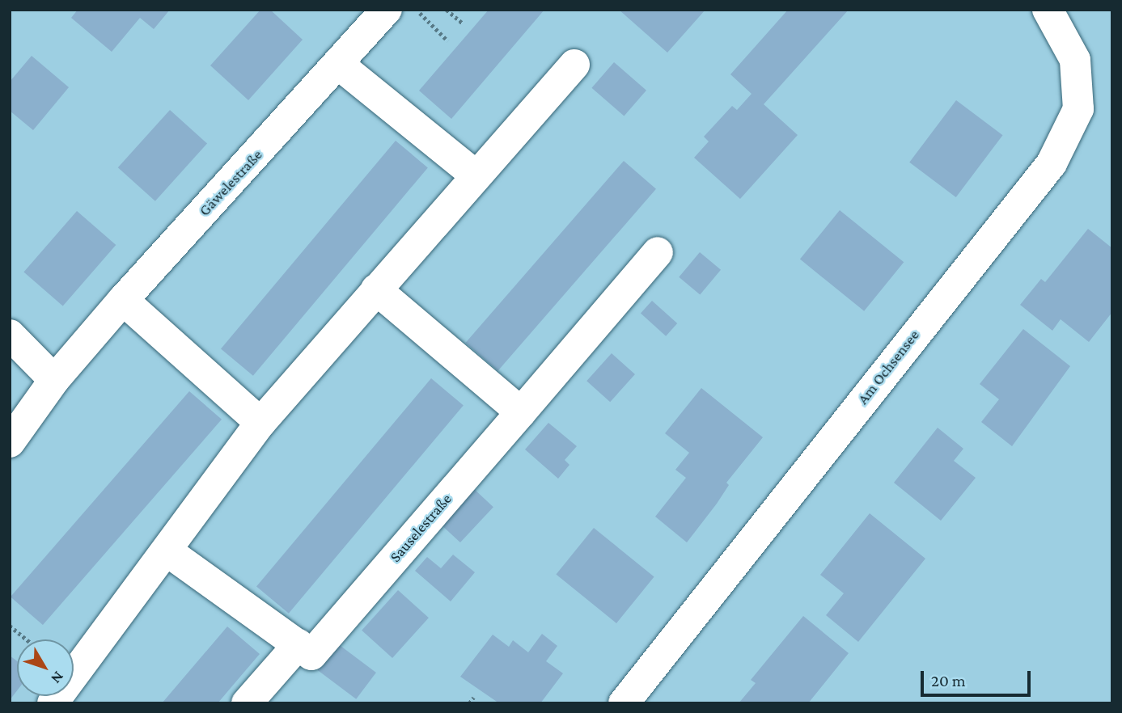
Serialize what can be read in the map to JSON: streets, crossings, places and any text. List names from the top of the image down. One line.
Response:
{"streets":{"street":["Gäwelestraße","Am Ochsensee","Sauselestraße"]},"scale_bar":"20 m","north":"bottom right"}
